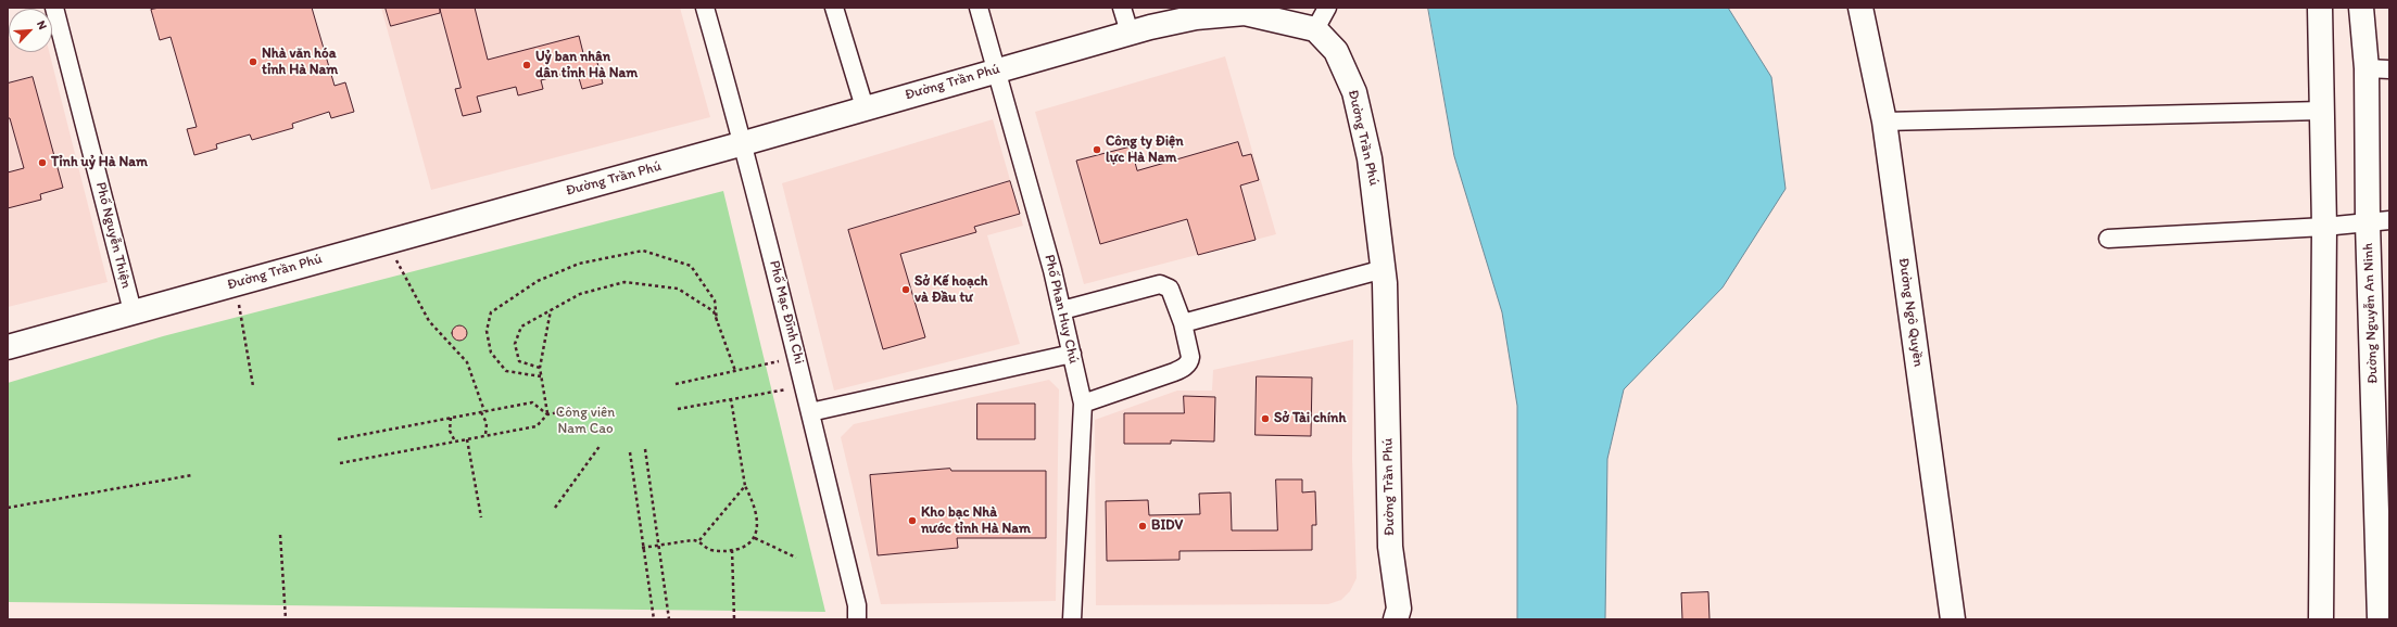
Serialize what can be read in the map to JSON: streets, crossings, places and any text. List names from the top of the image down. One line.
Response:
{"streets":{"street":["Đường Trần Phú","Phố Nguyễn Thiện","Phố Phan Huy Chú","Phố Mạc Đĩnh Chi","Đường Ngô Quyền","Đường Nguyễn An Ninh"]},"crossings":[["Đường Trần Phú","Phố Nguyễn Thiện"],["Đường Trần Phú","Phố Phan Huy Chú"],["Đường Trần Phú","Phố Mạc Đĩnh Chi"]],"parks":["Công viên Nam Cao"],"places":["Nhà văn hóa tỉnh Hà Nam","Uỷ ban nhân dân tỉnh Hà Nam","Công ty Điện lực Hà Nam","Tỉnh uỷ Hà Nam","Sở Kế hoạch và Đầu tư","Sở Tài chính","Kho bạc Nhà nước tỉnh Hà Nam","BIDV"],"north":"top right"}
